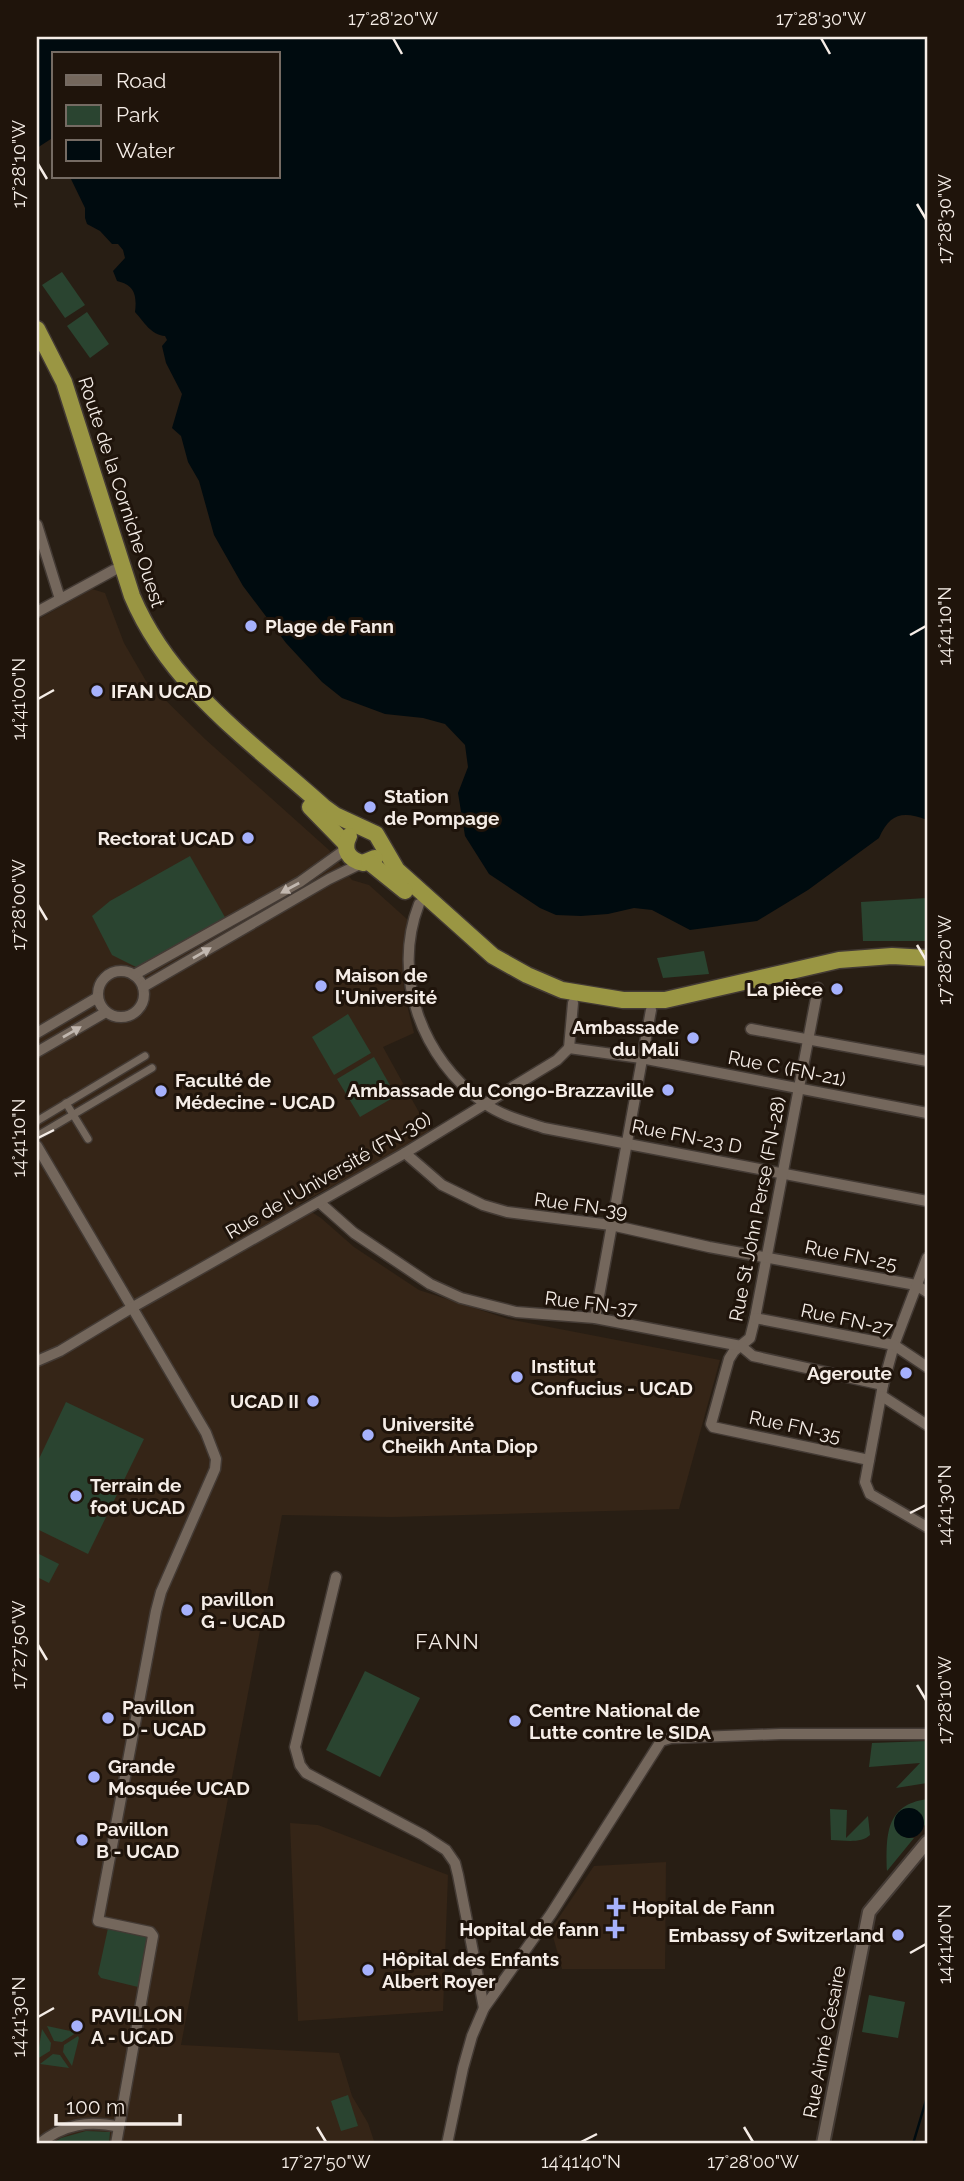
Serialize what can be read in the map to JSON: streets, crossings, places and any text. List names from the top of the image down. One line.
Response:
{"streets":{"highway":["Route de la Corniche Ouest"],"street":["Rue C (FN-21)","Rue FN-23 D","Rue de l'Université (FN-30)","Rue FN-39","Rue St John Perse (FN-28)","Rue FN-25","Rue FN-37","Rue FN-27","Rue FN-35","Rue Aimé Césaire"]},"crossings":[["Rue C (FN-21)","Rue St John Perse (FN-28)"],["Rue FN-23 D","Rue de l'Université (FN-30)"],["Rue FN-23 D","Rue St John Perse (FN-28)"],["Rue de l'Université (FN-30)","Rue FN-39"],["Rue de l'Université (FN-30)","Rue FN-37"],["Rue FN-39","Rue St John Perse (FN-28)"],["Rue FN-39","Rue FN-25"],["Rue St John Perse (FN-28)","Rue FN-25"],["Rue St John Perse (FN-28)","Rue FN-37"],["Rue St John Perse (FN-28)","Rue FN-27"],["Rue St John Perse (FN-28)","Rue FN-35"]],"districts":["FANN"],"places":{"other":["Plage de Fann","IFAN UCAD","Station de Pompage","Rectorat UCAD","Maison de l'Université","La pièce","Ambassade du Mali","Ambassade du Congo-Brazzaville","Faculté de Médecine - UCAD","Ageroute","Institut Confucius - UCAD","UCAD II","Université Cheikh Anta Diop","Terrain de foot UCAD","pavillon G - UCAD","Pavillon D - UCAD","Centre National de Lutte contre le SIDA","Grande Mosquée UCAD","Pavillon B - UCAD","Embassy of Switzerland","Hôpital des Enfants Albert Royer","PAVILLON A - UCAD"],"health":["Hopital de Fann","Hopital de fann"]},"legend":["Road","Park","Water"],"scale_bar":"100 m","coordinates":["17°28'20\"W","17°28'30\"W","17°28'10\"W","14°41'10\"N","14°41'00\"N","17°28'00\"W","14°41'30\"N","17°27'50\"W","14°41'40\"N"]}
